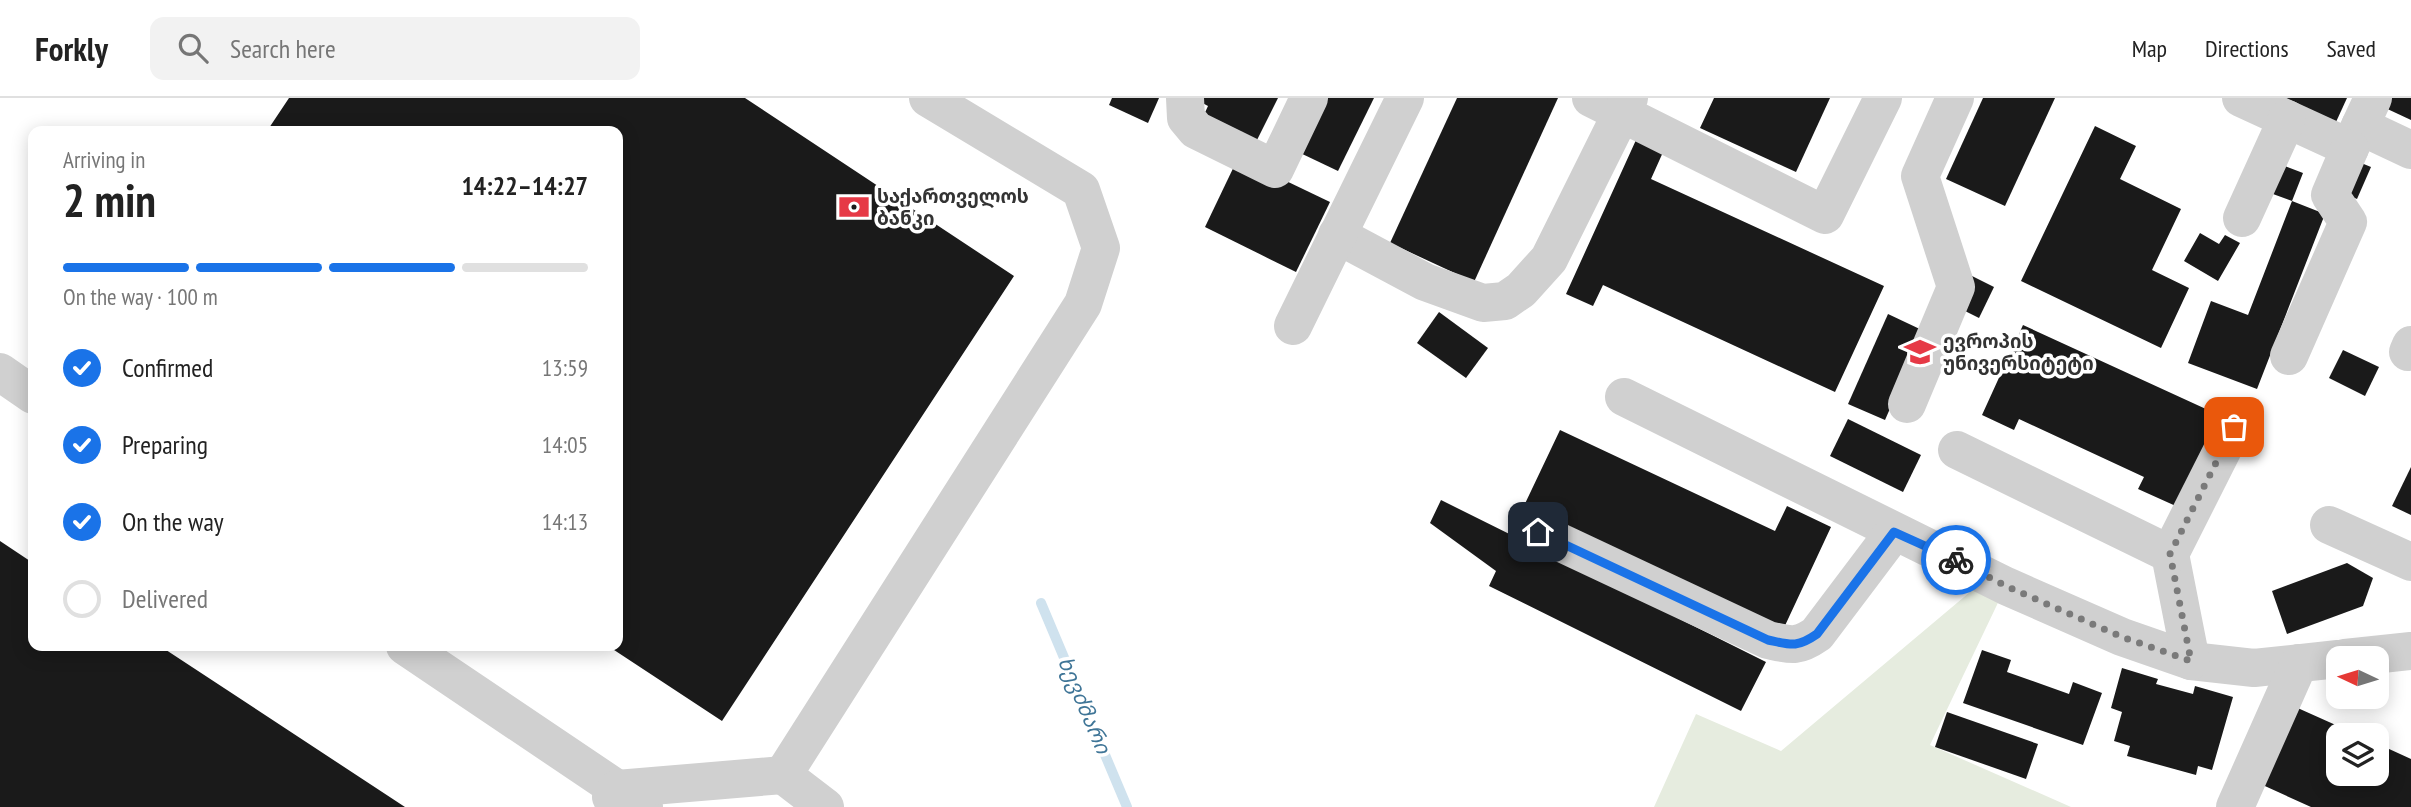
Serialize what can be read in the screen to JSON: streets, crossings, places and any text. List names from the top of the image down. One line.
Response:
{"water":["ხევძმარი"],"places":{"bank":["საქართველოს ბანკი"],"school or university":["ევროპის უნივერსიტეტი"]},"north":"left","page":{"header":"Forkly","search":"Search here","nav":["Map","Directions","Saved"],"heading":["2 min","Arriving in","14:22–14:27"],"bar":"On the way · 100 m","list":[["Confirmed","13:59"],["Preparing","14:05"],["On the way","14:13"],"Delivered"]}}
